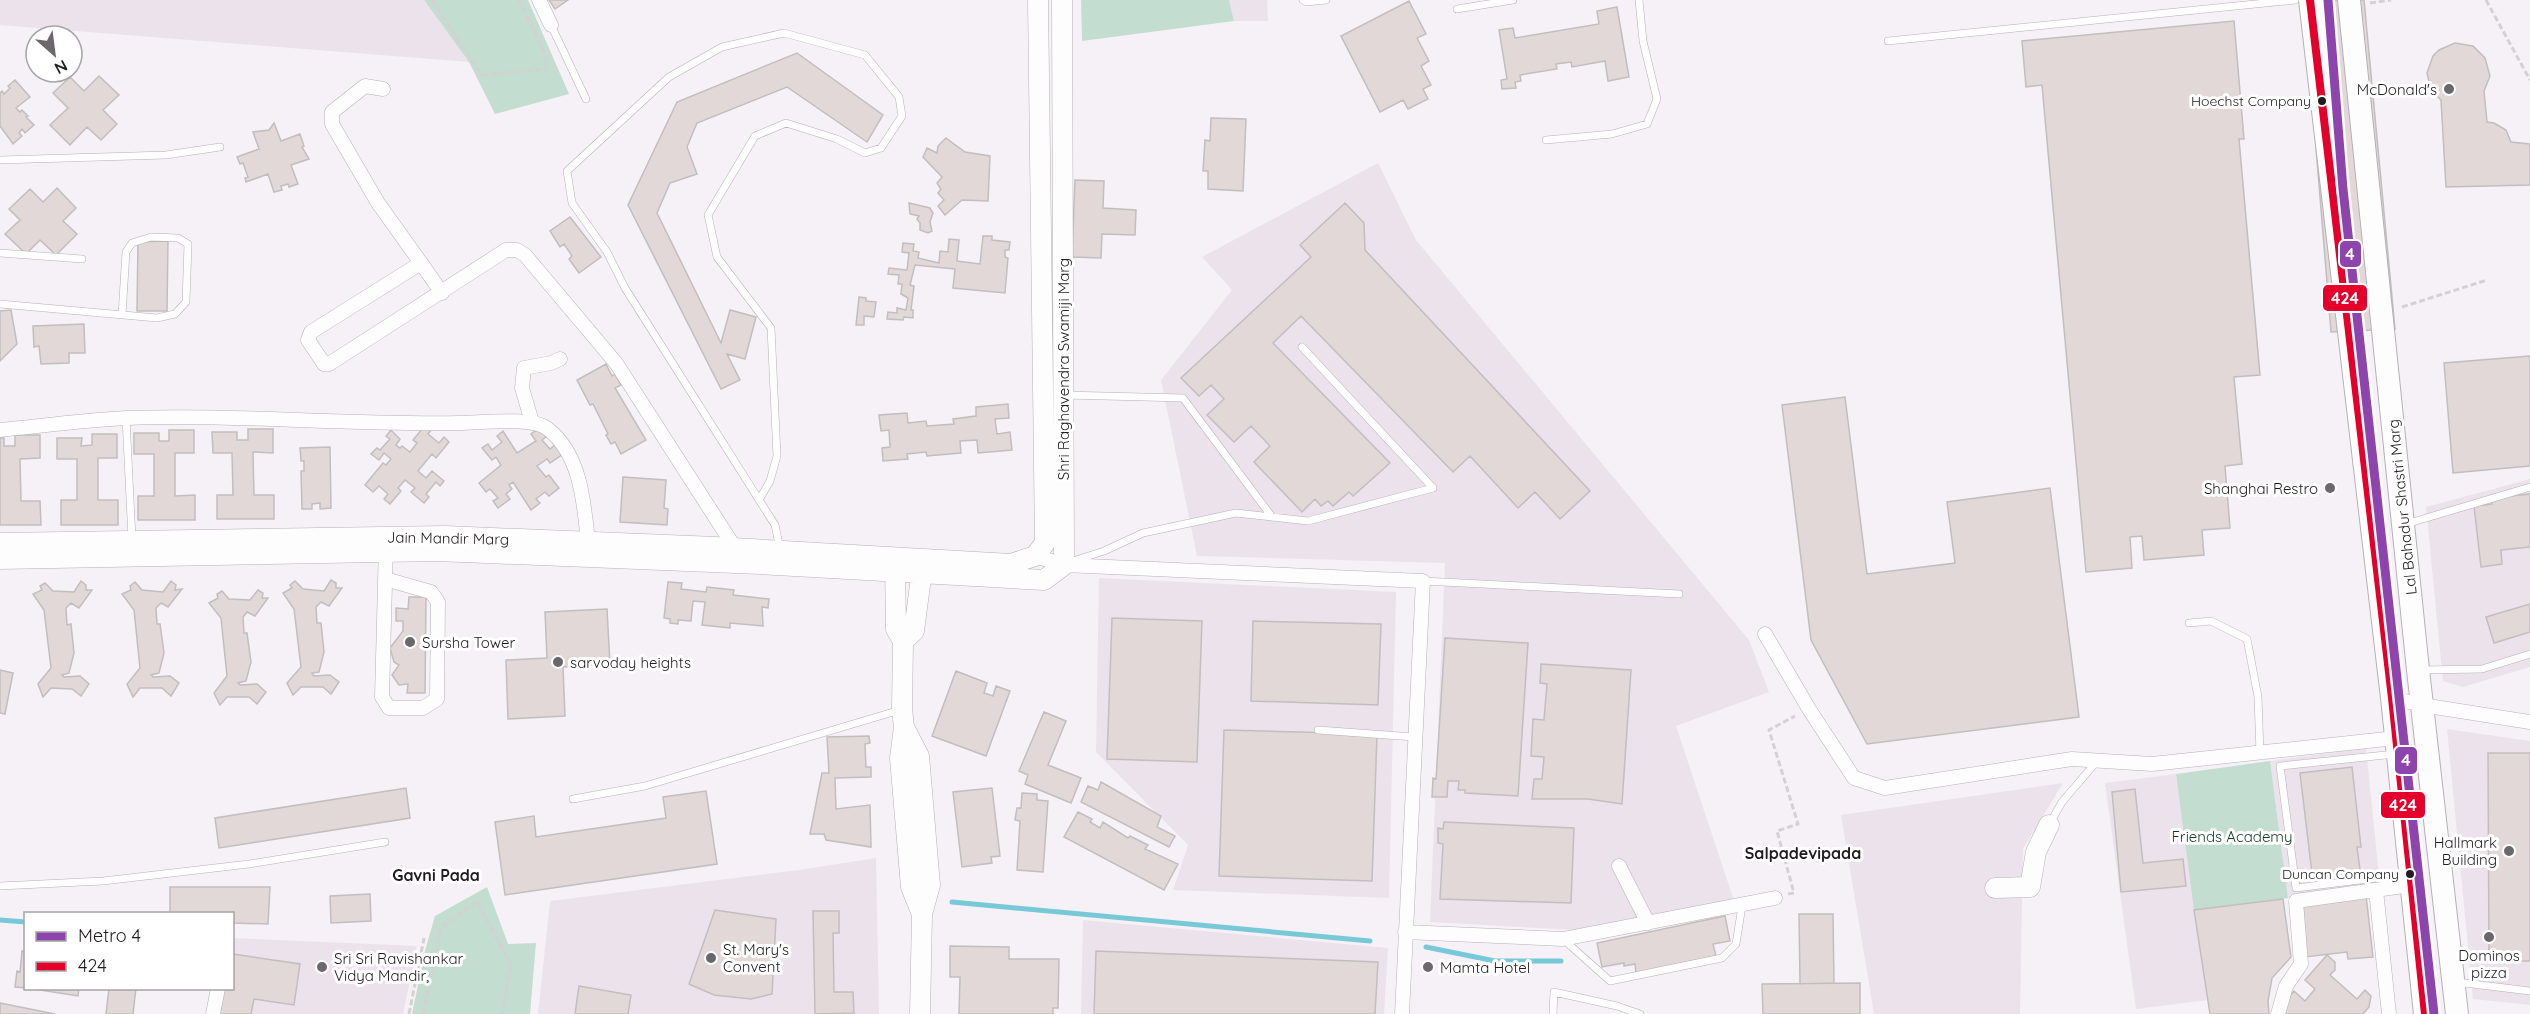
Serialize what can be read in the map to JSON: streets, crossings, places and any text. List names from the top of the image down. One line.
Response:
{"streets":{"main road":["Lal Bahadur Shastri Marg"],"street":["Shri Raghavendra Swamiji Marg","Jain Mandir Marg"]},"districts":["Salpadevipada","Gavni Pada"],"parks":["Friends Academy"],"places":["McDonald's","Hoechst Company","Shanghai Restro","Sursha Tower","sarvoday heights","Hallmark Building","Duncan Company","Dominos pizza","St. Mary's Convent","Sri Sri Ravishankar Vidya Mandir,","Mamta Hotel"],"lines":["metro line 4","transit line 424"],"legend":["Metro 4","424"],"north":"bottom right"}
